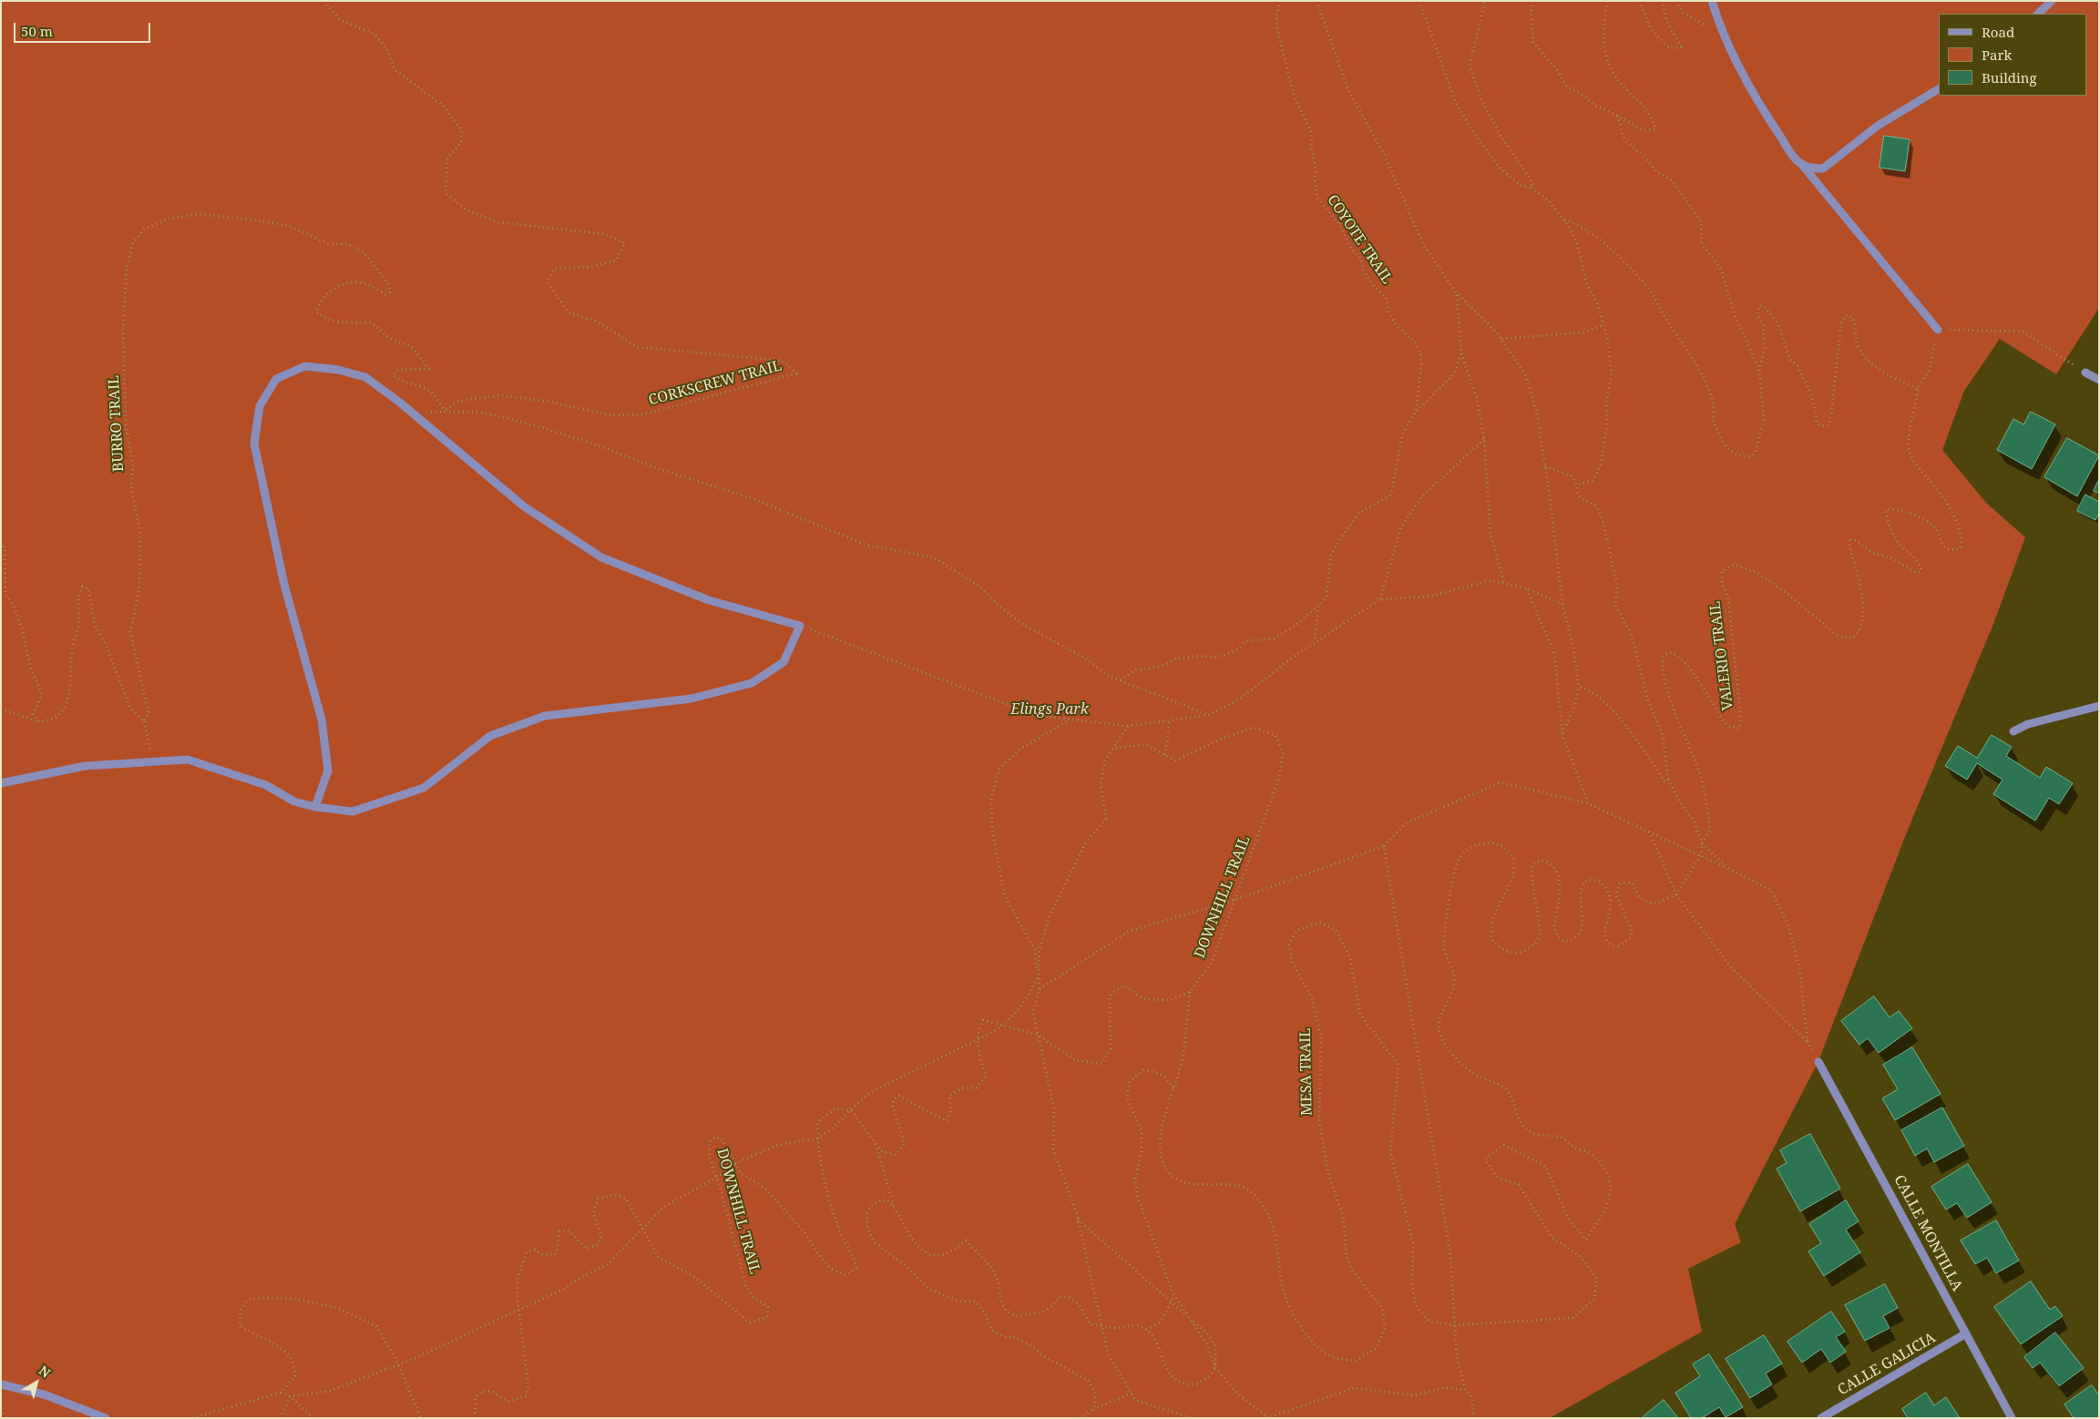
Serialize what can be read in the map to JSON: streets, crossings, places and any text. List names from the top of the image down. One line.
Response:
{"streets":{"street":["CALLE MONTILLA","CALLE GALICIA"],"path":["COYOTE TRAIL","CORKSCREW TRAIL","BURRO TRAIL","VALERIO TRAIL","DOWNHILL TRAIL","MESA TRAIL"]},"crossings":[["CORKSCREW TRAIL","BURRO TRAIL"],["DOWNHILL TRAIL","MESA TRAIL"],["CALLE MONTILLA","CALLE GALICIA"]],"parks":["Elings Park"],"legend":["Road","Park","Building"],"scale_bar":"50 m","north":"top right"}
